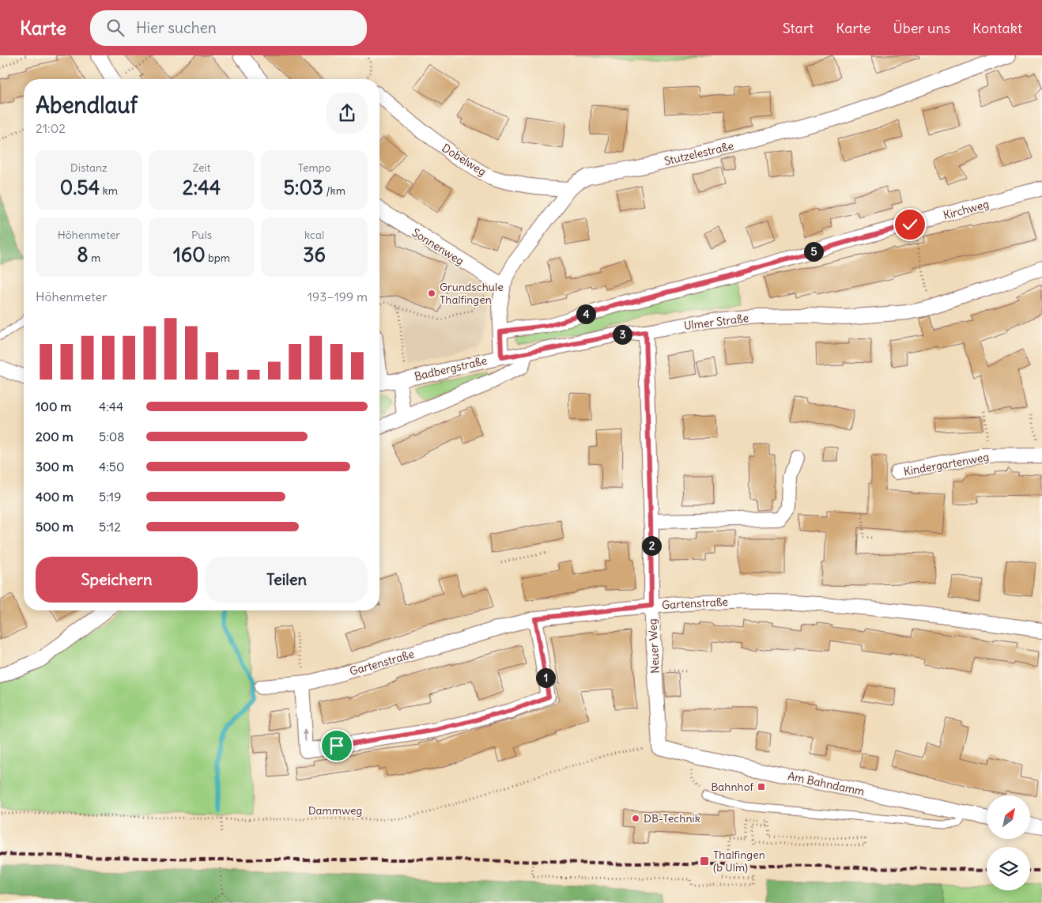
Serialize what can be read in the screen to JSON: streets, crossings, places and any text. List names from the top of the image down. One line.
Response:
{"streets":{"street":["Stutzelestraße","Dobelweg","Kirchweg","Sonnenweg","Ulmer Straße","Badbergstraße","Kindergartenweg","Gartenstraße","Neuer Weg","Am Bahndamm"],"path":["Dammweg"]},"crossings":[["Stutzelestraße","Dobelweg"],["Stutzelestraße","Kirchweg"],["Stutzelestraße","Sonnenweg"],["Stutzelestraße","Badbergstraße"],["Ulmer Straße","Badbergstraße"],["Ulmer Straße","Neuer Weg"],["Gartenstraße","Neuer Weg"],["Neuer Weg","Am Bahndamm"],["Neuer Weg","Dammweg"],["Am Bahndamm","Dammweg"]],"places":{"other":["Grundschule Thalfingen","DB-Technik"],"transit":["Bahnhof","Thalfingen (b Ulm)"]},"north":"top right","page":{"header":"Karte","search":"Hier suchen","nav":["Start","Karte","Über uns","Kontakt"],"heading":["Abendlauf","21:02"],"stats":[["Distanz","0.54 km"],["Zeit","2:44"],["Tempo","5:03 /km"],["Höhenmeter","8 m"],["Puls","160 bpm"],["kcal","36"]],"pins":["5","4","3","2","1"],"chart":["Höhenmeter","193–199 m"],"list":[{"name":"100 m","note":"4:44"},{"name":"200 m","note":"5:08"},{"name":"300 m","note":"4:50"},{"name":"400 m","note":"5:19"},{"name":"500 m","note":"5:12"}],"buttons":["Speichern","Teilen"]}}
